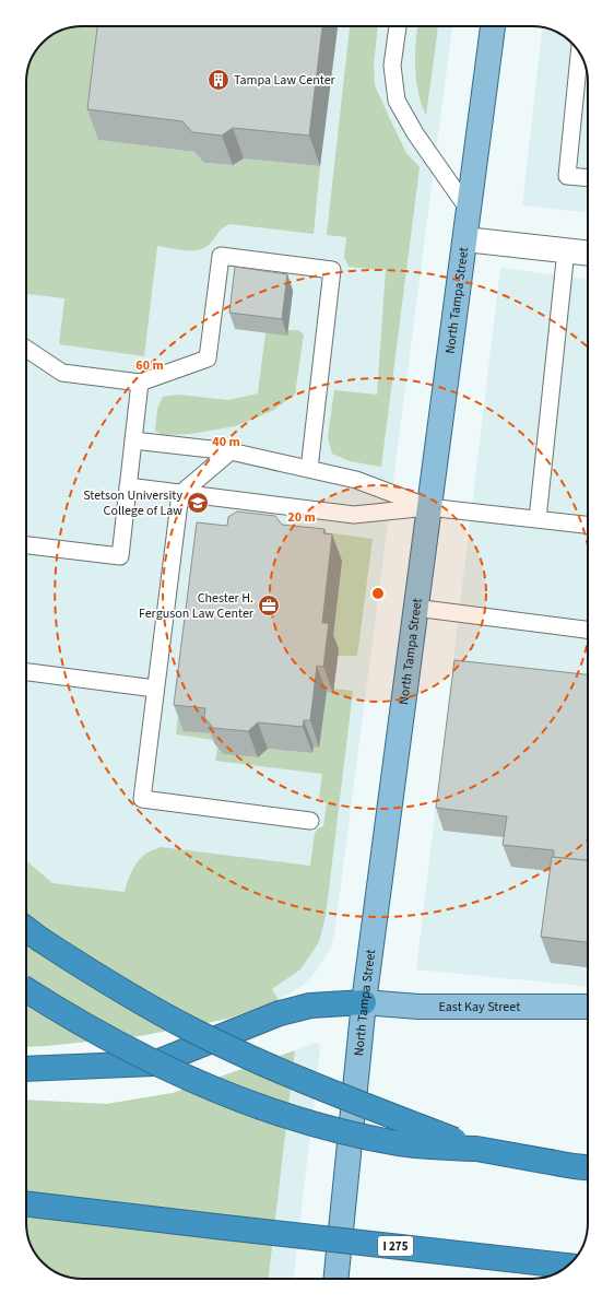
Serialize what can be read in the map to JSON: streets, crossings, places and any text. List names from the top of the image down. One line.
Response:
{"streets":{"highway":["I 275"],"main road":["North Tampa Street","East Kay Street"]},"crossings":[["North Tampa Street","East Kay Street"]],"places":{"building":["Tampa Law Center"],"school or university":["Stetson University College of Law"],"office":["Chester H. Ferguson Law Center"]},"rings":["60 m","40 m","20 m"]}
